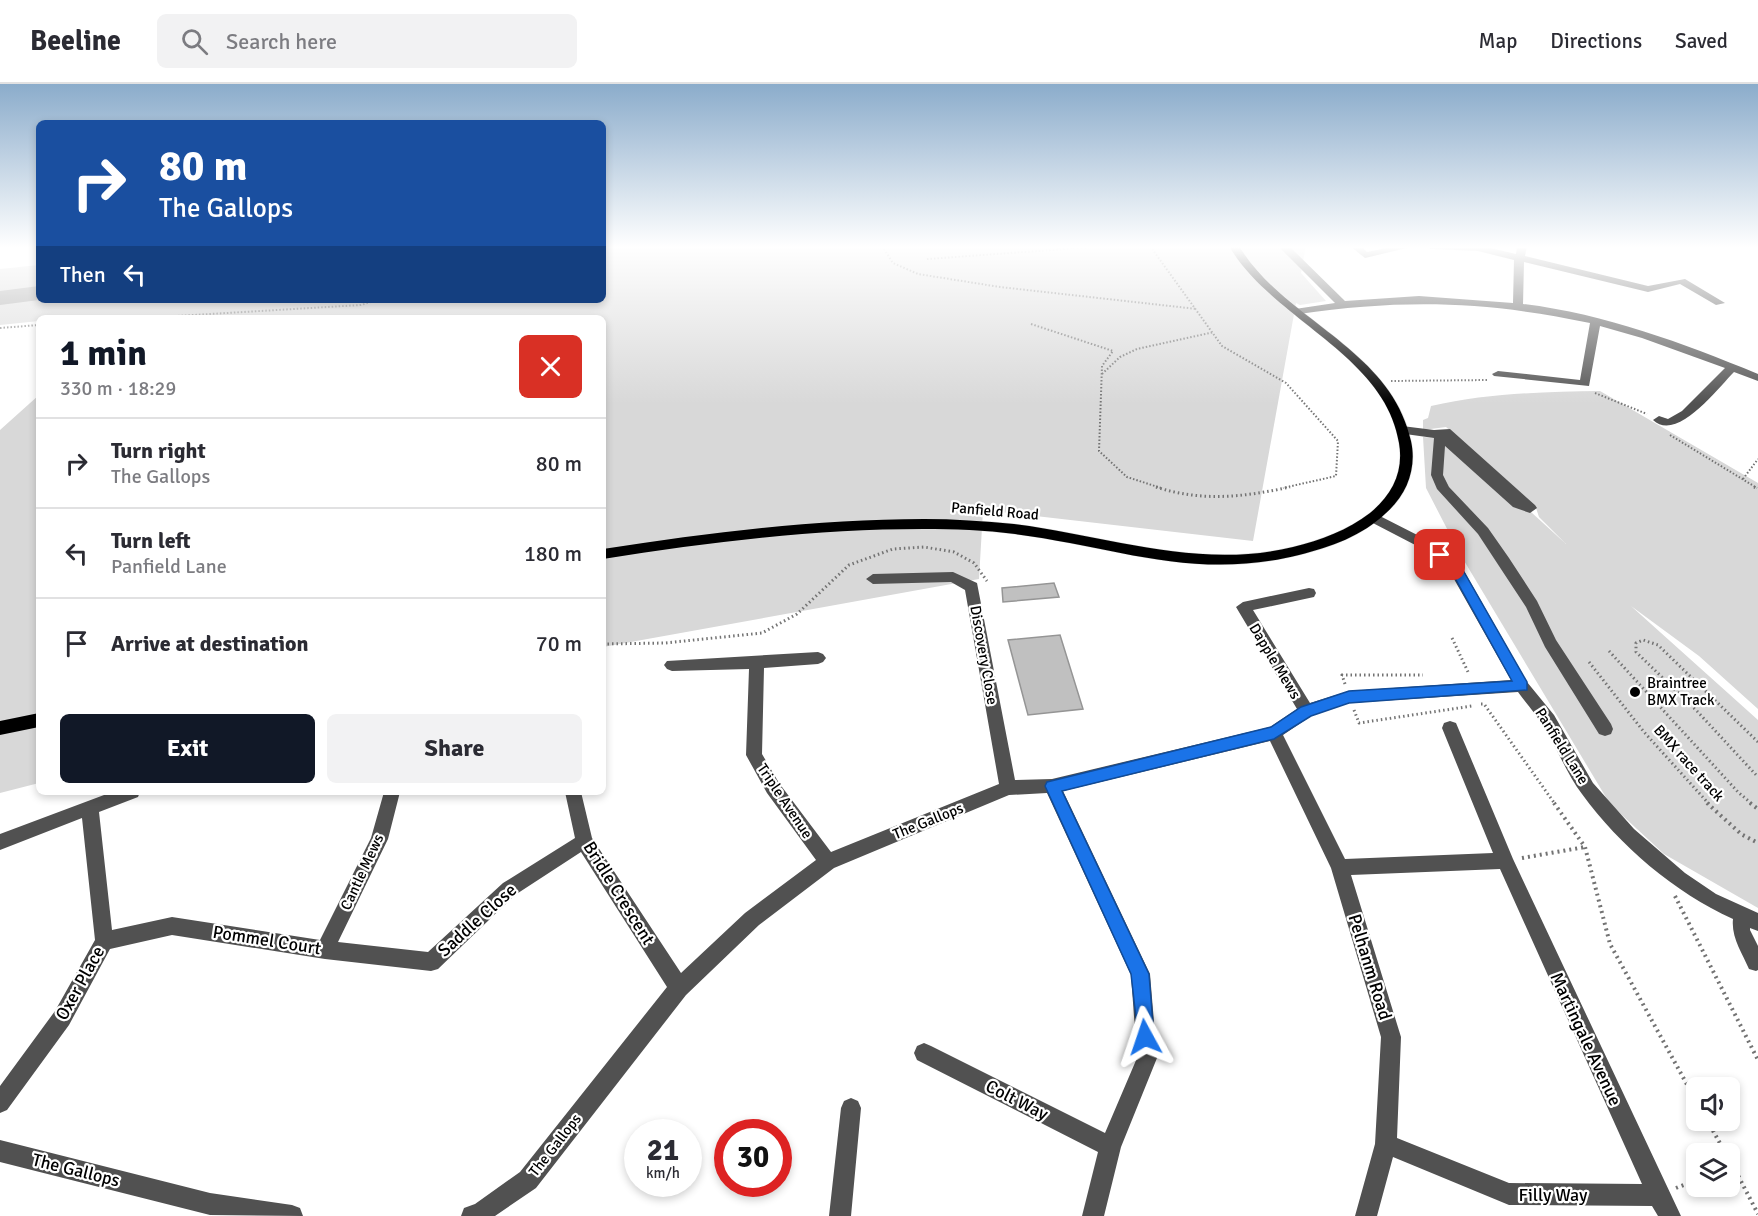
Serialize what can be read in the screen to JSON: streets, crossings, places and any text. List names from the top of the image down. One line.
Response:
{"streets":{"main road":["Panfield Road"],"street":["Discovery Close","Dapple Mews","Panfield Lane","Triple Avenue","The Gallops","Cantle Mews","Bridle Crescent","Saddle Close","Pommel Court","Pelhanm Road","Oxer Place","Martingale Avenue","Colt Way","Filly Way"],"path":["BMX race track"]},"crossings":[["Panfield Road","Panfield Lane"],["Discovery Close","The Gallops"],["Dapple Mews","The Gallops"],["Panfield Lane","The Gallops"],["Triple Avenue","The Gallops"],["The Gallops","Bridle Crescent"],["The Gallops","Pelhanm Road"],["Cantle Mews","Pommel Court"],["Bridle Crescent","Saddle Close"],["Saddle Close","Pommel Court"],["Pommel Court","Oxer Place"],["Pelhanm Road","Filly Way"],["Martingale Avenue","Filly Way"]],"places":["Braintree BMX Track"],"page":{"header":"Beeline","search":"Search here","nav":["Map","Directions","Saved"],"turn":["80 m","The Gallops"],"then":"Then","heading":["1 min","330 m · 18:29"],"list":[{"name":"Turn right","note":"The Gallops","value":"80 m"},{"name":"Turn left","note":"Panfield Lane","value":"180 m"},{"name":"Arrive at destination","value":"70 m"}],"buttons":["Exit","Share"],"speed":"21 km/h","limit":"30"}}
